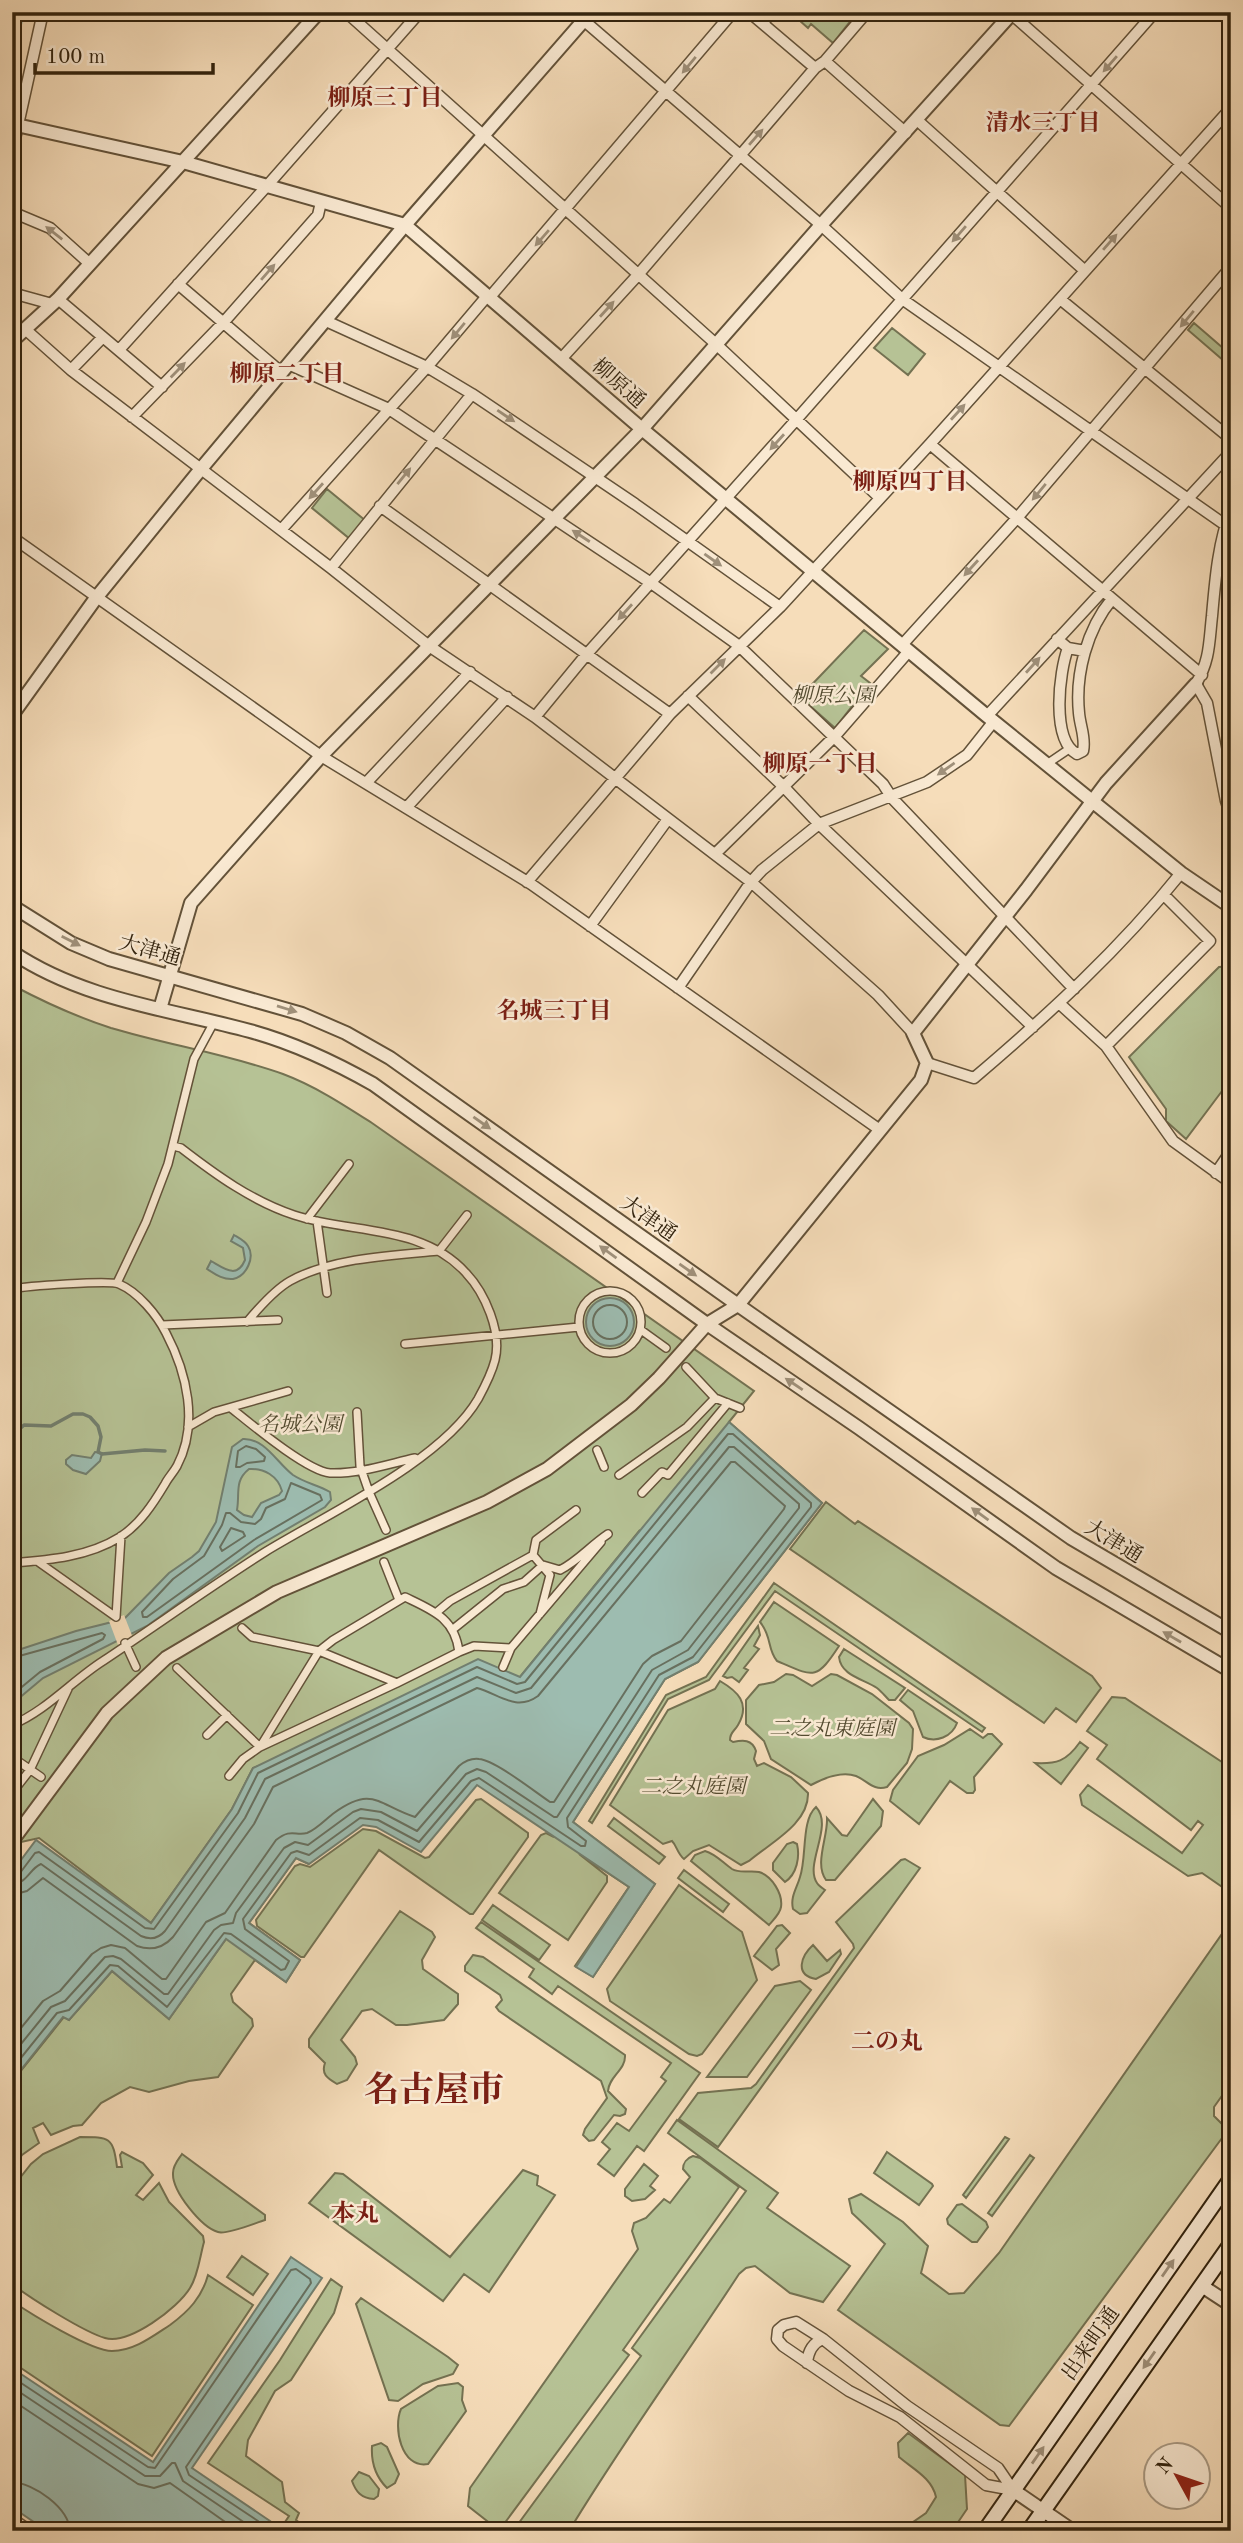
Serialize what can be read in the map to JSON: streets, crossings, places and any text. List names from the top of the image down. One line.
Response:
{"streets":{"main road":["出来町通"],"street":["柳原通","大津通"]},"districts":["柳原三丁目","清水三丁目","柳原二丁目","柳原四丁目","柳原一丁目","名城三丁目","二の丸","名古屋市","本丸"],"parks":["柳原公園","名城公園","二之丸東庭園","二之丸庭園"],"scale_bar":"100 m","north":"top left"}
